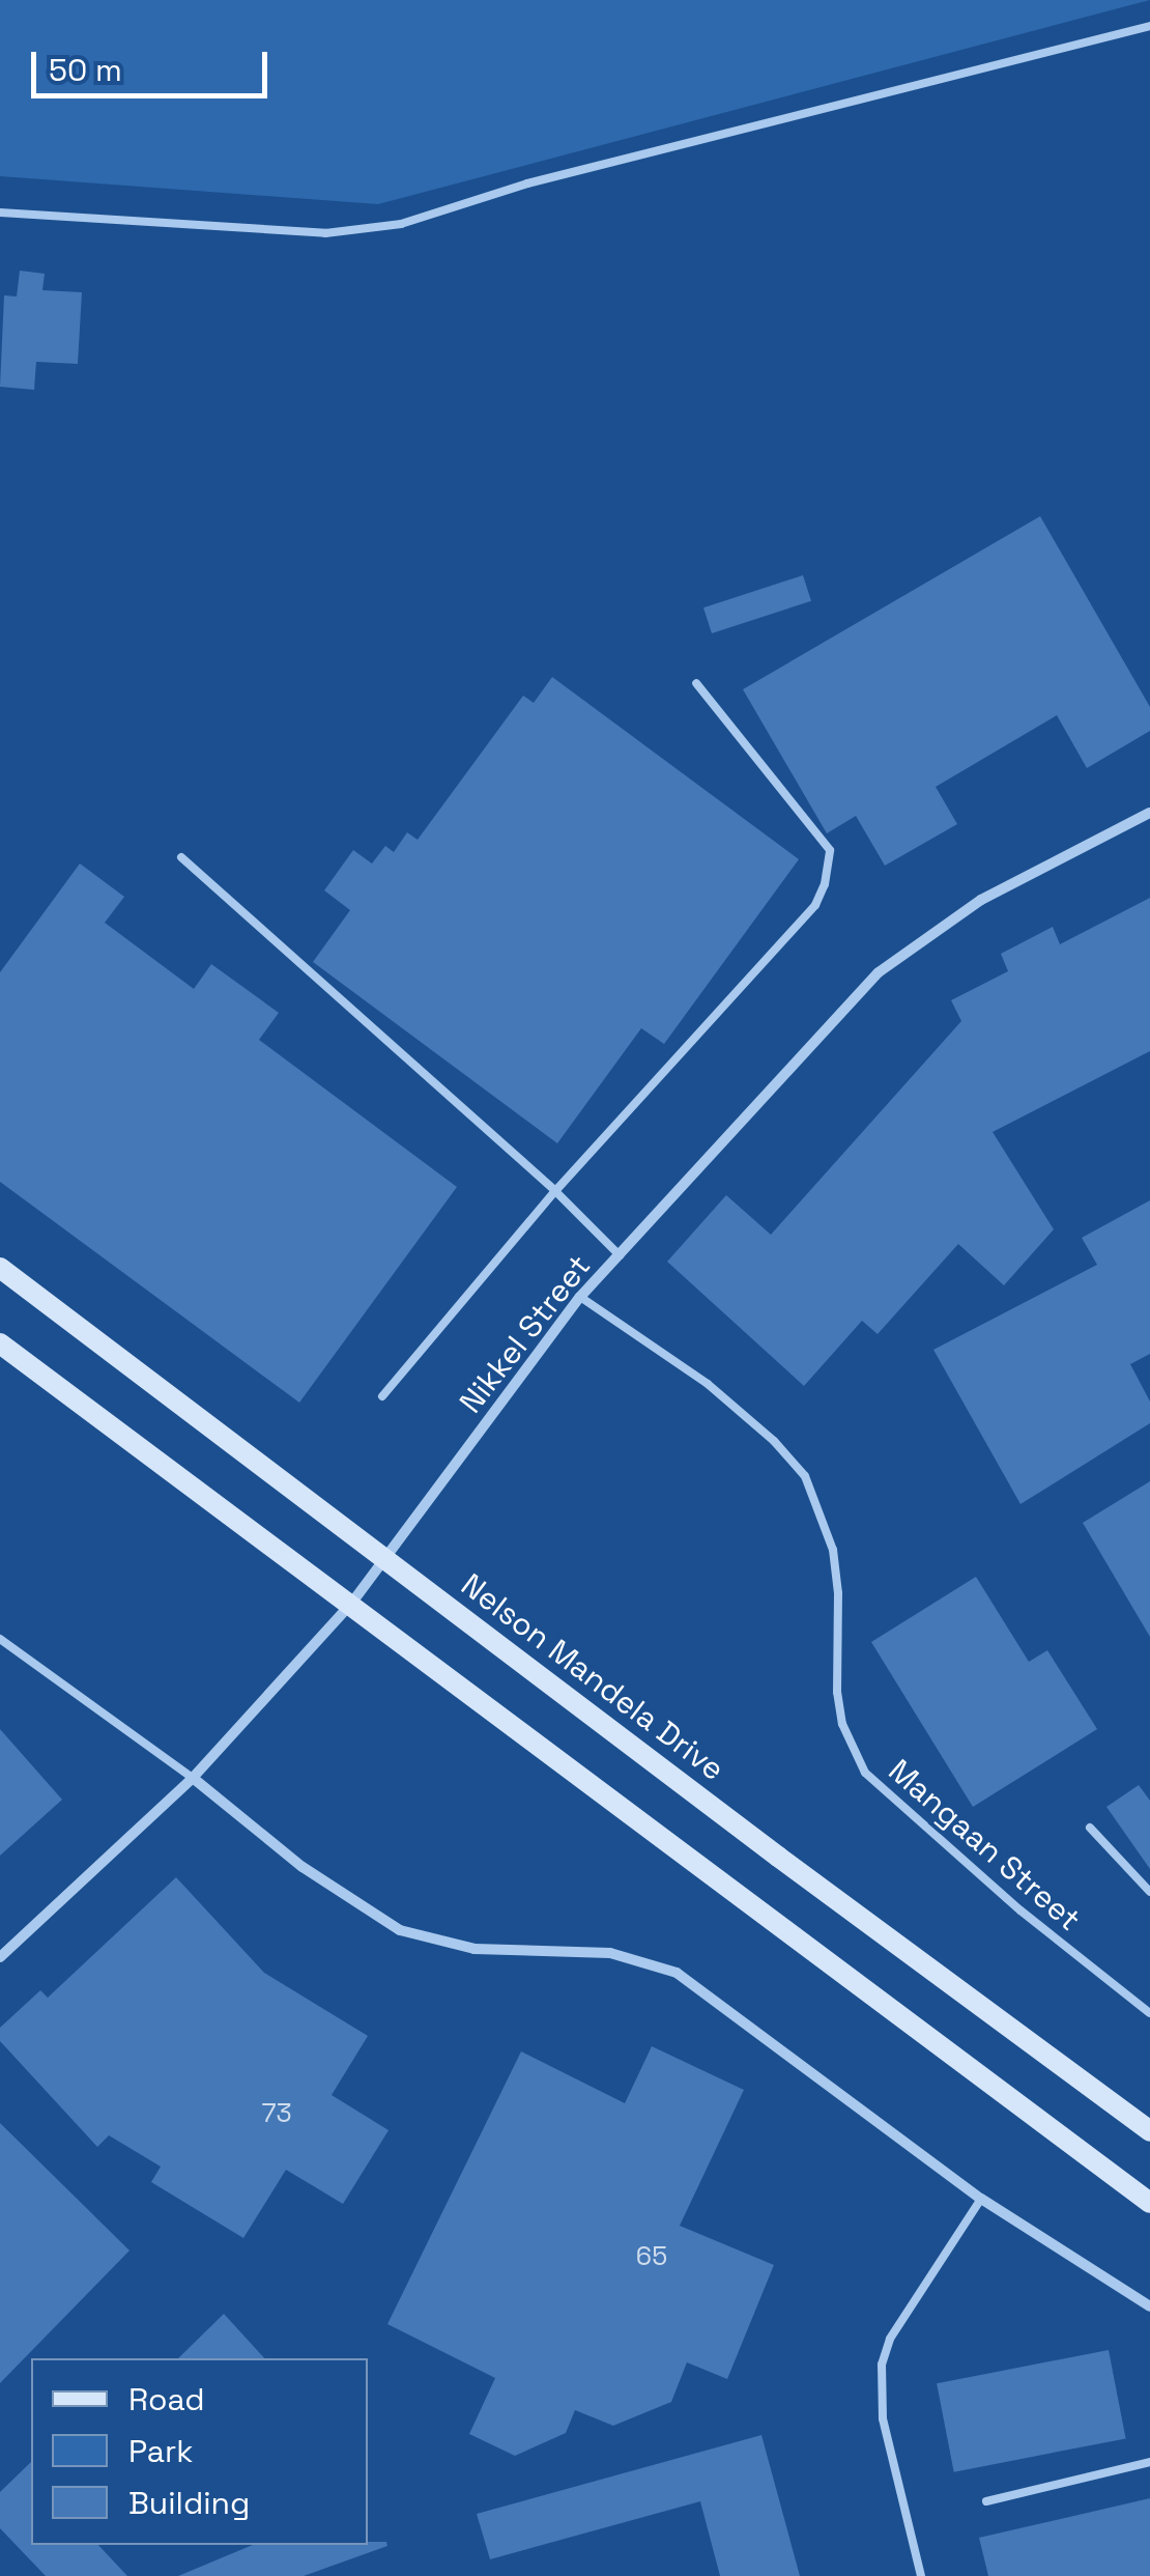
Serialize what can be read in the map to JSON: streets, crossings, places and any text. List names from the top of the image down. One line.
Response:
{"streets":{"main road":["Nelson Mandela Drive"],"street":["Nikkel Street"],"lane":["Mangaan Street"]},"crossings":[["Nikkel Street","Nelson Mandela Drive"],["Nikkel Street","Mangaan Street"]],"house_numbers":["73","65"],"legend":["Road","Park","Building"],"scale_bar":"50 m"}
